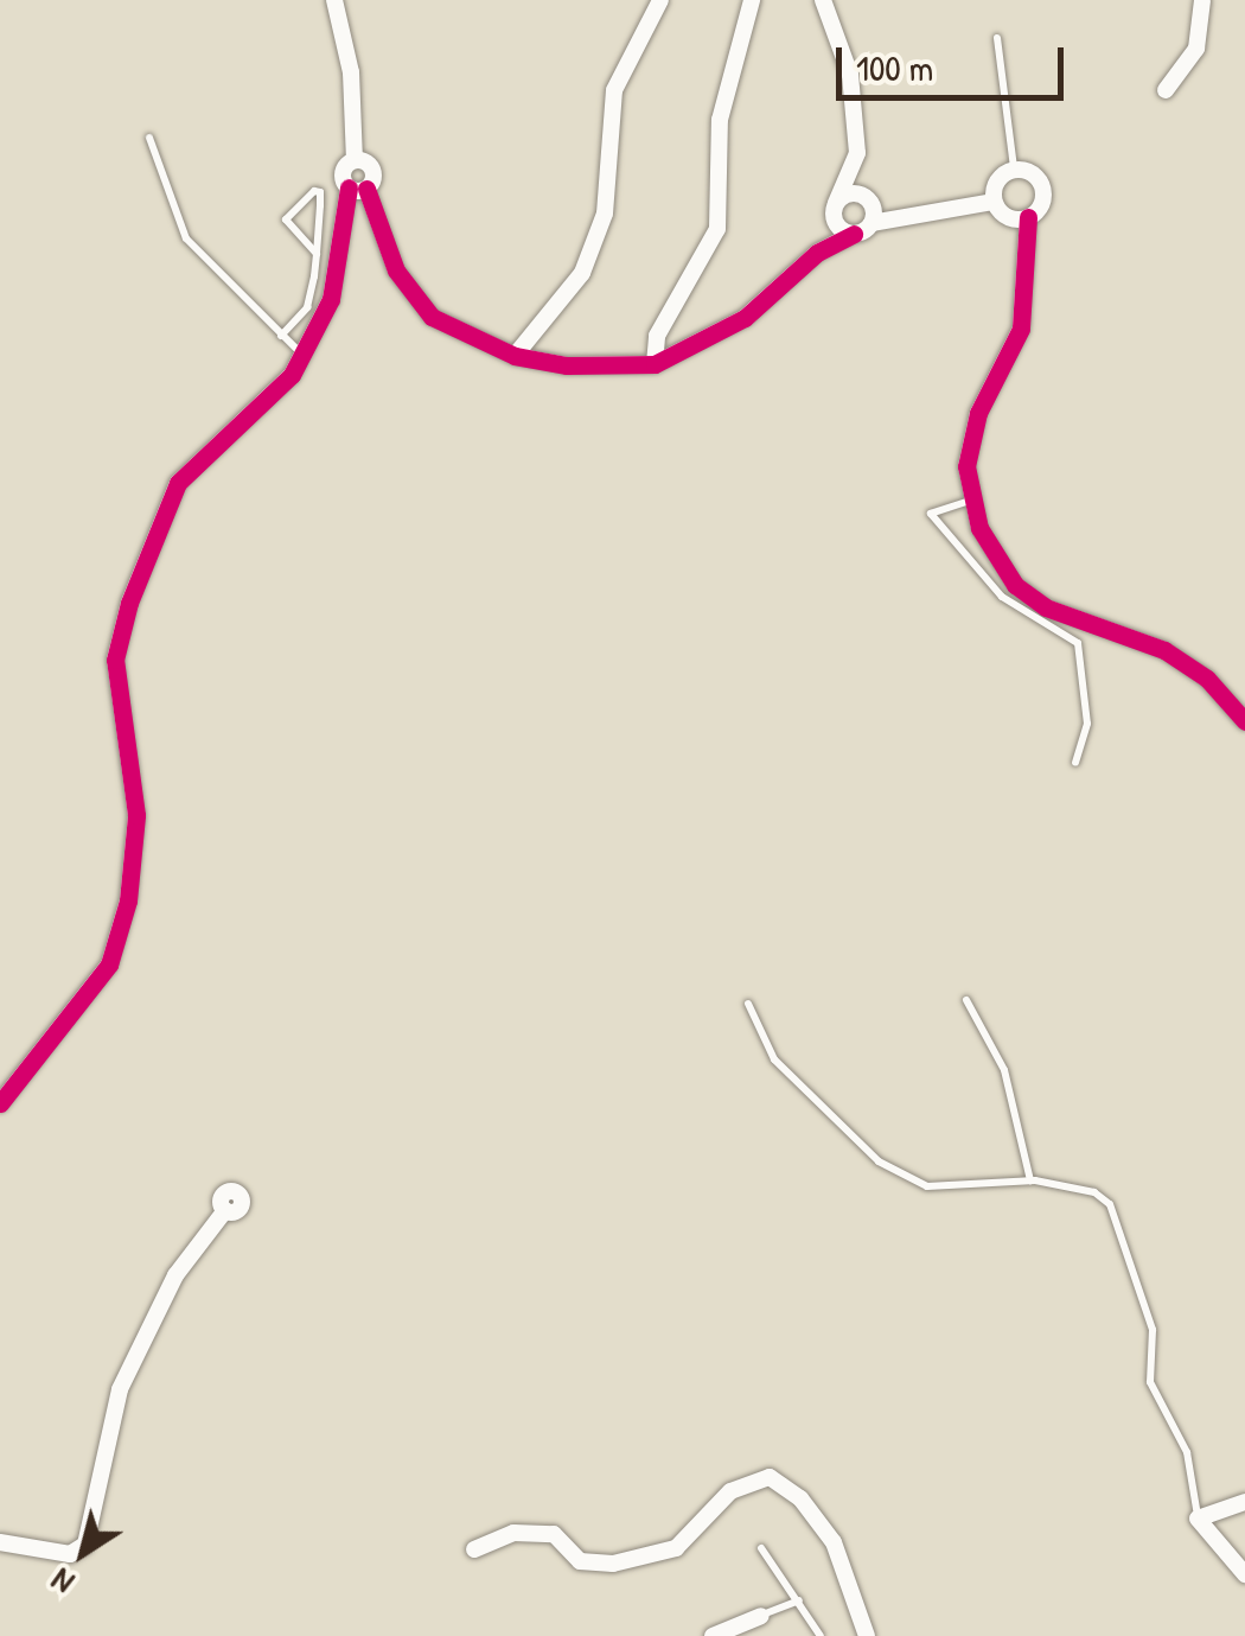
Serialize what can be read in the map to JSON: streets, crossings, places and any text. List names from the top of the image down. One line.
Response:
{"scale_bar":"100 m","north":"bottom left"}
